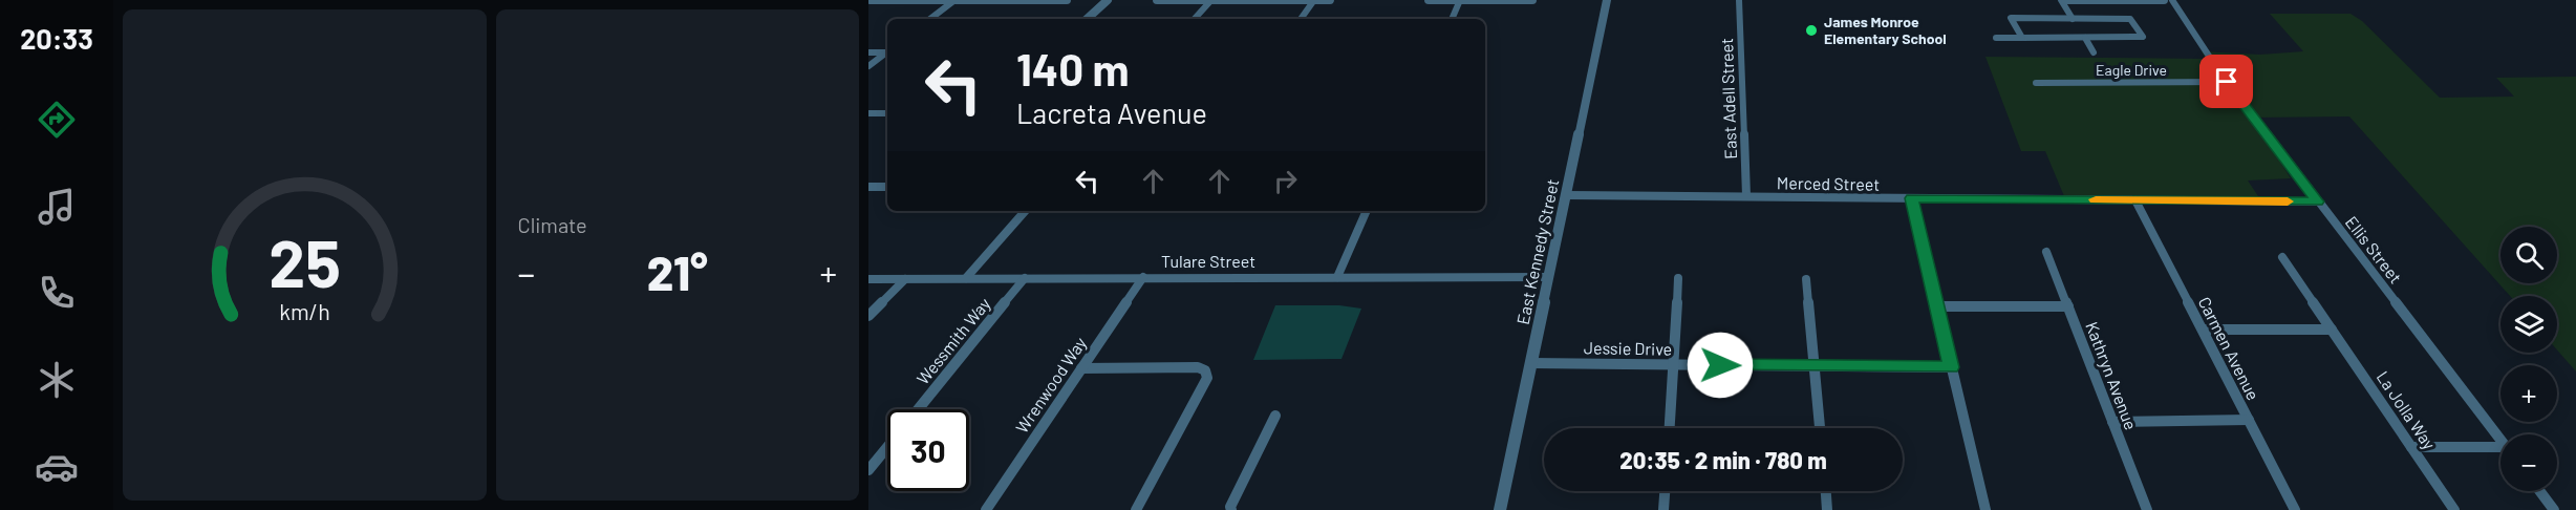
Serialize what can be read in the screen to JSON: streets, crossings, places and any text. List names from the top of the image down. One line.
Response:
{"streets":{"street":["Eagle Drive","East Adell Street","Merced Street","Ellis Street","East Kennedy Street","Tulare Street","Wessmith Way","Jessie Drive","Carmen Avenue","Kathryn Avenue","Wrenwood Way","La Jolla Way"]},"crossings":[["Eagle Drive","Ellis Street"],["East Adell Street","Merced Street"],["Merced Street","Ellis Street"],["Merced Street","East Kennedy Street"],["Merced Street","Carmen Avenue"],["East Kennedy Street","Tulare Street"],["East Kennedy Street","Jessie Drive"],["Tulare Street","Wessmith Way"],["Tulare Street","Wrenwood Way"]],"places":["James Monroe Elementary School"],"page":{"tabs":"20:33","tile":"Climate","turn":["140 m","Lacreta Avenue"],"map_buttons":["+","−"],"heat":["−","21°","+"],"limit":"30","trip":"20:35 · 2 min · 780 m","gauge":["25","km/h"]}}
